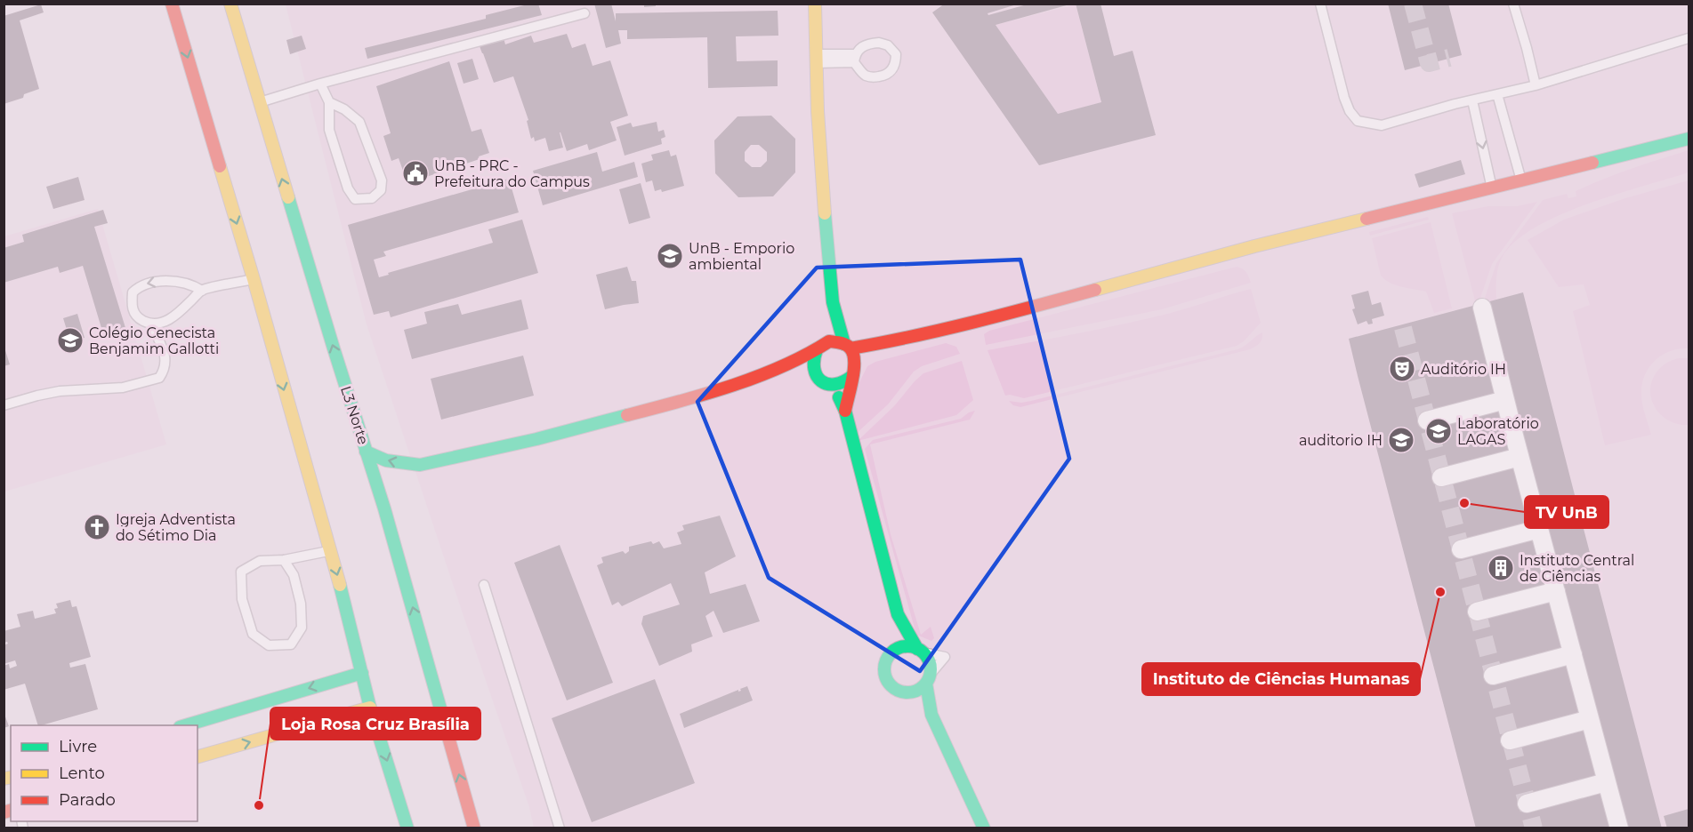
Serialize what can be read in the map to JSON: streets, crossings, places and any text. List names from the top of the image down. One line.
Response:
{"streets":{"street":["L3 Norte"]},"places":{"public building":["UnB - PRC - Prefeitura do Campus"],"school or university":["UnB - Emporio ambiental","Colégio Cenecista Benjamim Gallotti","Laboratório LAGAS","auditorio IH"],"theatre":["Auditório IH"],"other":["TV UnB","Instituto de Ciências Humanas","Loja Rosa Cruz Brasília"],"church":["Igreja Adventista do Sétimo Dia"],"building":["Instituto Central de Ciências"]},"legend":["Livre","Lento","Parado"]}
